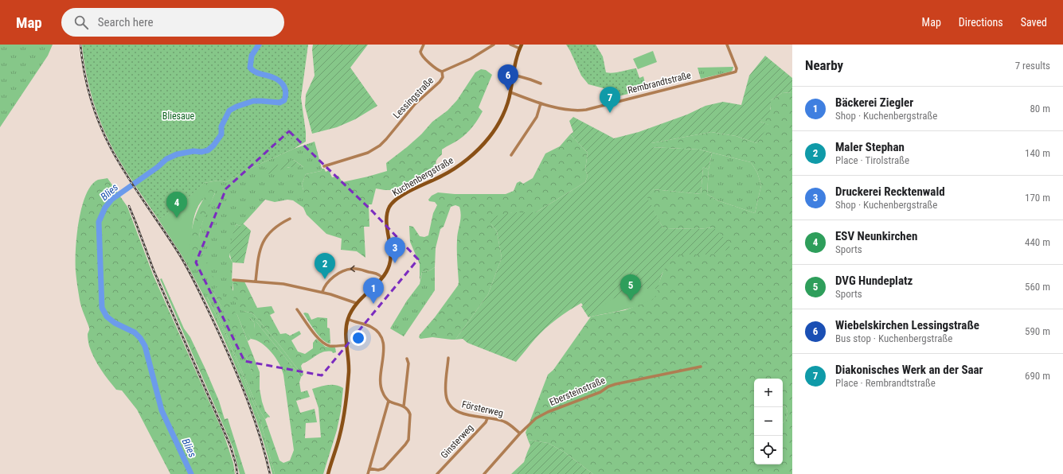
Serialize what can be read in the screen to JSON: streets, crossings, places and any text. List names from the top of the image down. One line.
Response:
{"streets":{"main road":["Kuchenbergstraße"],"street":["Rembrandtstraße","Lessingstraße","Ebersteinstraße","Försterweg","Ginsterweg"]},"crossings":[["Rembrandtstraße","Kuchenbergstraße"],["Ebersteinstraße","Försterweg"],["Försterweg","Ginsterweg"]],"water":["Blies"],"parks":["Bliesaue"],"page":{"header":"Map","search":"Search here","nav":["Map","Directions","Saved"],"heading":["Nearby","7 results"],"pins":["6","7","4","3","2","5","1"],"list":[{"mark":"1","name":"Bäckerei Ziegler","note":"Shop · Kuchenbergstraße","value":"80 m"},{"mark":"2","name":"Maler Stephan","note":"Place · Tirolstraße","value":"140 m"},{"mark":"3","name":"Druckerei Recktenwald","note":"Shop · Kuchenbergstraße","value":"170 m"},{"mark":"4","name":"ESV Neunkirchen","note":"Sports","value":"440 m"},{"mark":"5","name":"DVG Hundeplatz","note":"Sports","value":"560 m"},{"mark":"6","name":"Wiebelskirchen Lessingstraße","note":"Bus stop · Kuchenbergstraße","value":"590 m"},{"mark":"7","name":"Diakonisches Werk an der Saar","note":"Place · Rembrandtstraße","value":"690 m"}],"map_buttons":["+","−"]}}
